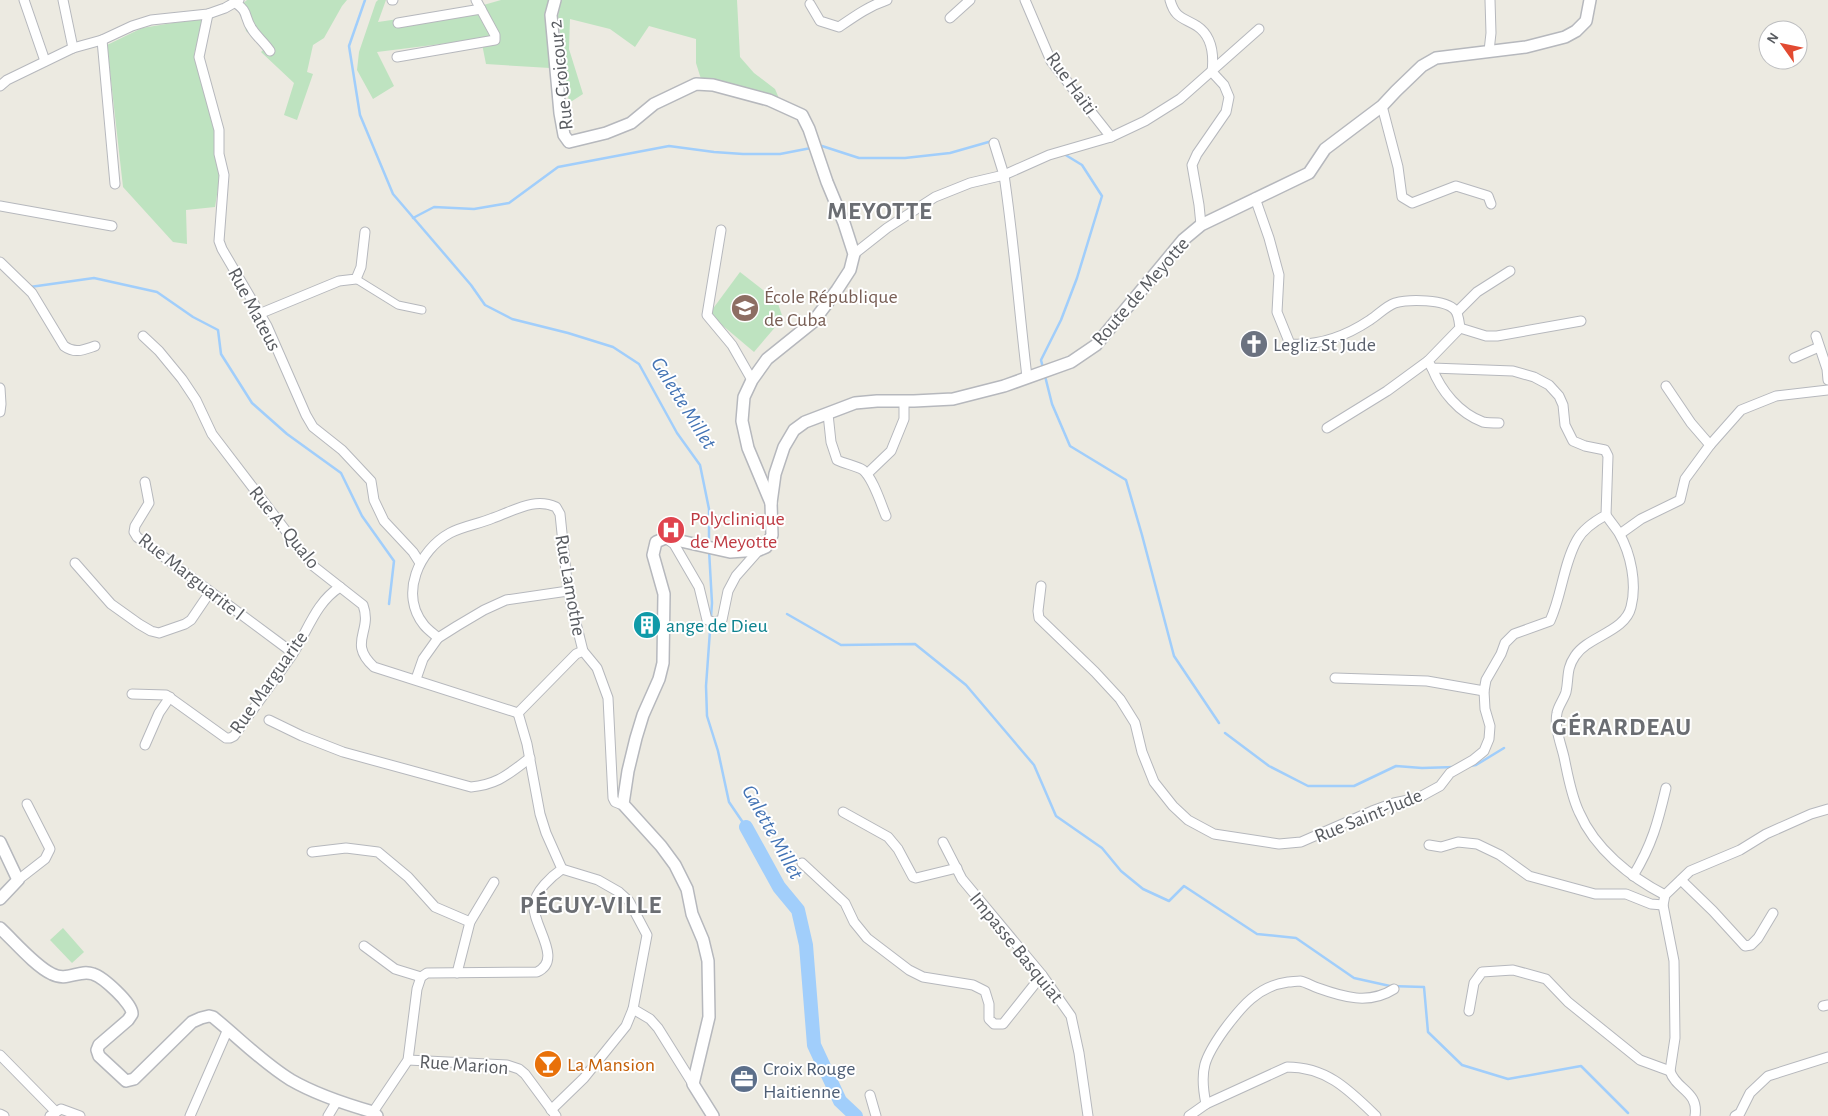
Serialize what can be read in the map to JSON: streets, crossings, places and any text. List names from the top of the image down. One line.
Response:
{"streets":{"street":["Rue Croicour 2","Rue Haïti","Route de Meyotte","Rue Mateus","Rue A. Qualo","Rue Marguarite I","Rue Lamothe","Rue Marguarite","Rue Saint-Jude","Impasse Basquiat","Rue Marion"]},"crossings":[["Rue Mateus","Rue Lamothe"],["Rue A. Qualo","Rue Marguarite"],["Rue Marguarite I","Rue Marguarite"]],"districts":["MEYOTTE","GÉRARDEAU","PÉGUY-VILLE"],"water":["Galette Millet"],"places":{"school or university":["École République de Cuba"],"church":["Legliz St Jude"],"hospital":["Polyclinique de Meyotte"],"building":["ange de Dieu"],"bar":["La Mansion"],"office":["Croix Rouge Haitienne"]},"north":"top left"}
